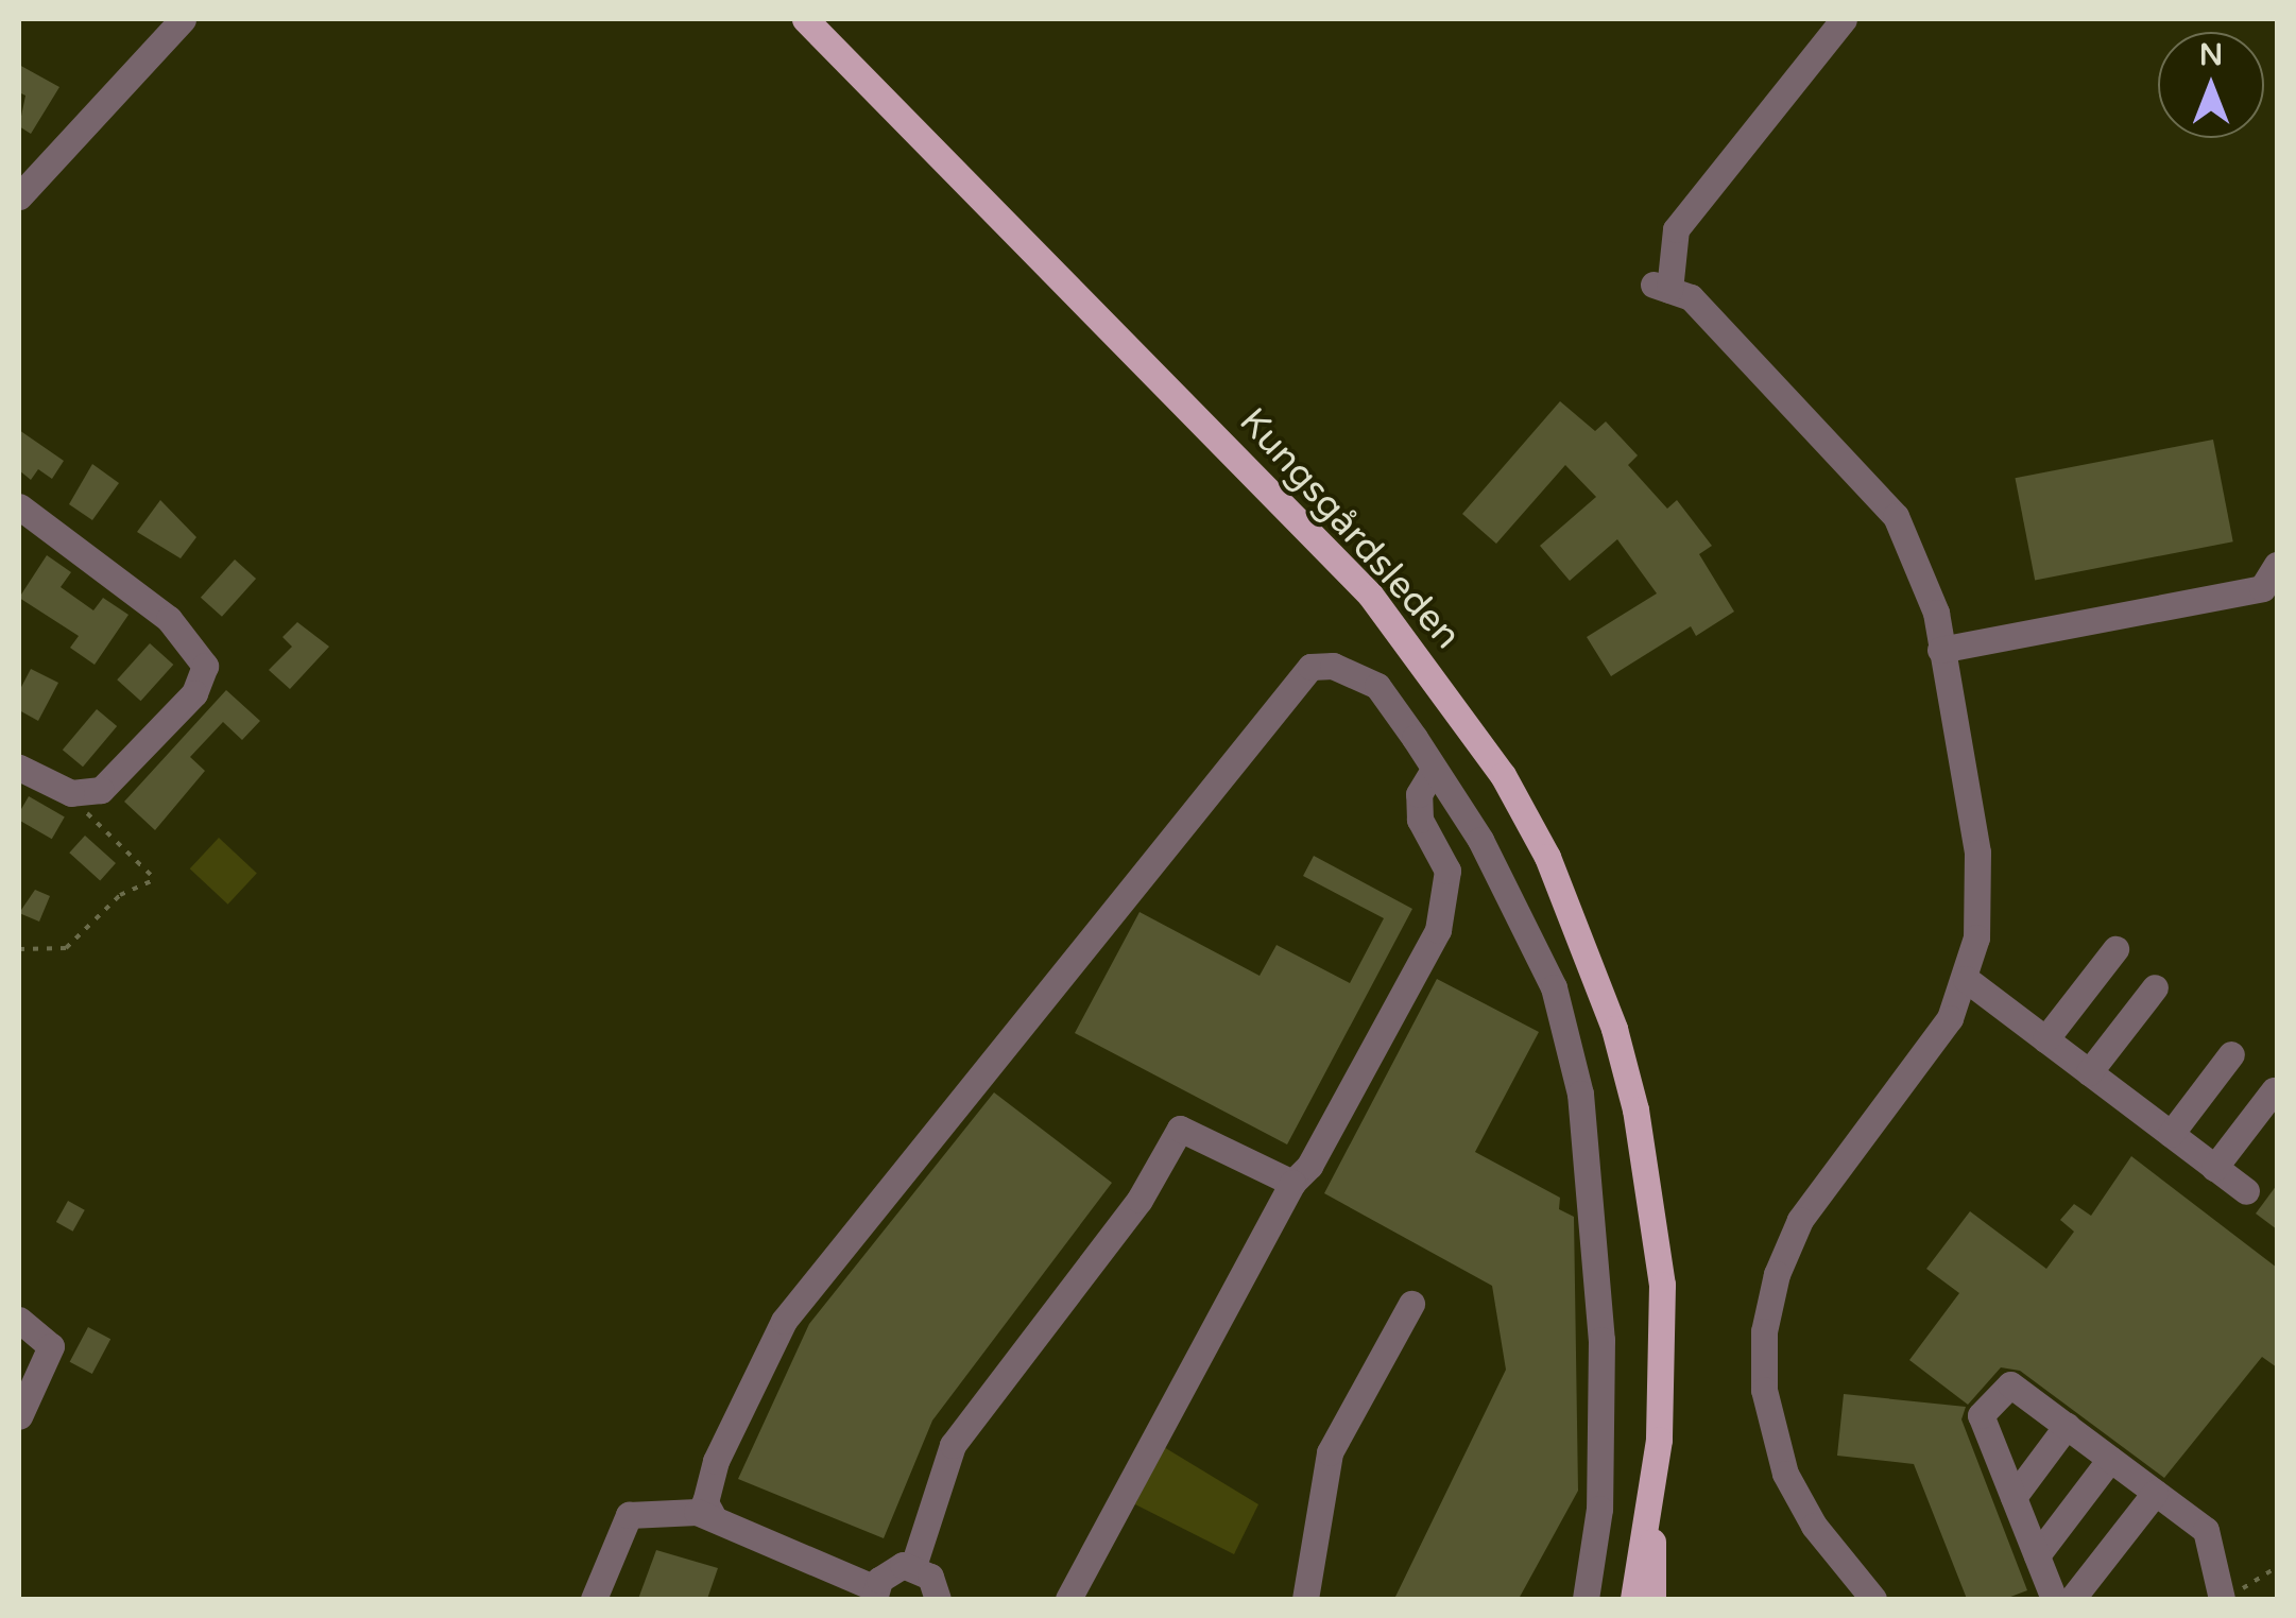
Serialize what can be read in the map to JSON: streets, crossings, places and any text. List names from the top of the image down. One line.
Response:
{"streets":{"main road":["Kungsgårdsleden"]},"north":"top"}
